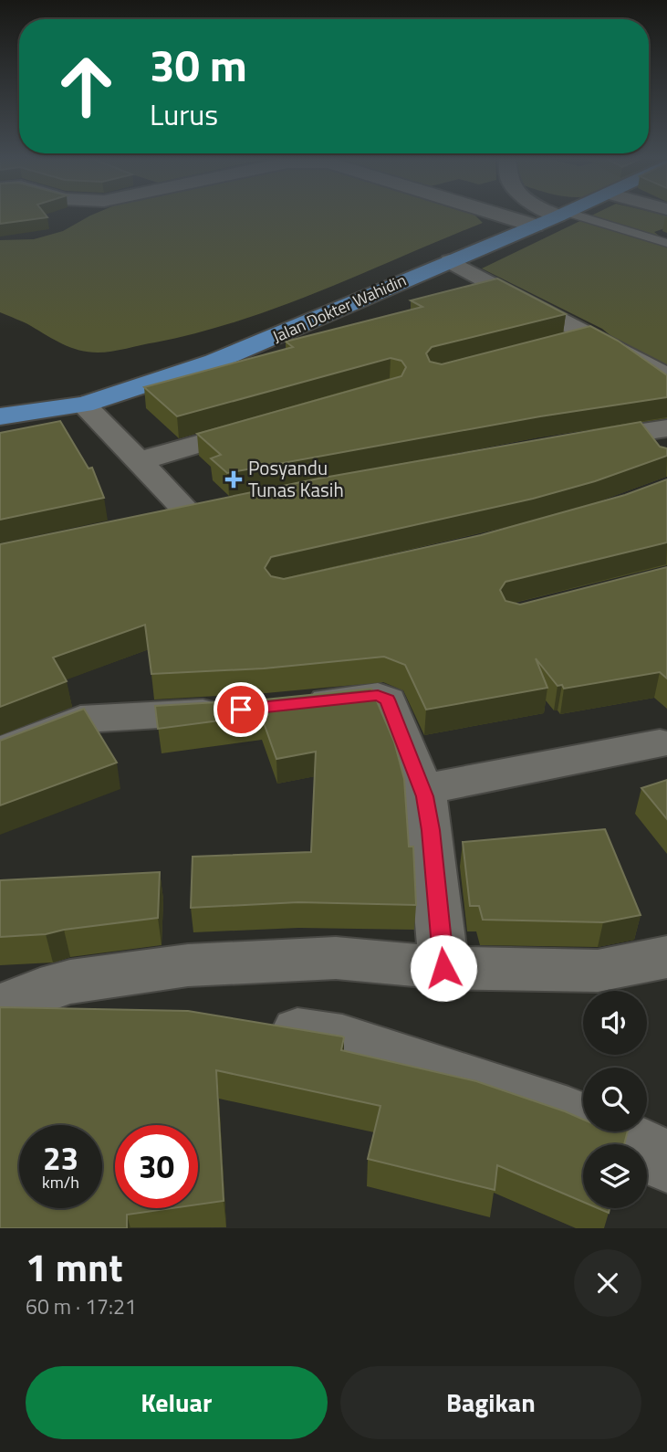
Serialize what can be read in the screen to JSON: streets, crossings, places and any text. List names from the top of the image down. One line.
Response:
{"streets":{"highway":["Jalan Dokter Wahidin"]},"places":{"health":["Posyandu Tunas Kasih"]},"page":{"turn":["30 m","Lurus"],"speed":"23 km/h","limit":"30","heading":["1 mnt","60 m · 17:21"],"buttons":["Keluar","Bagikan"]}}
